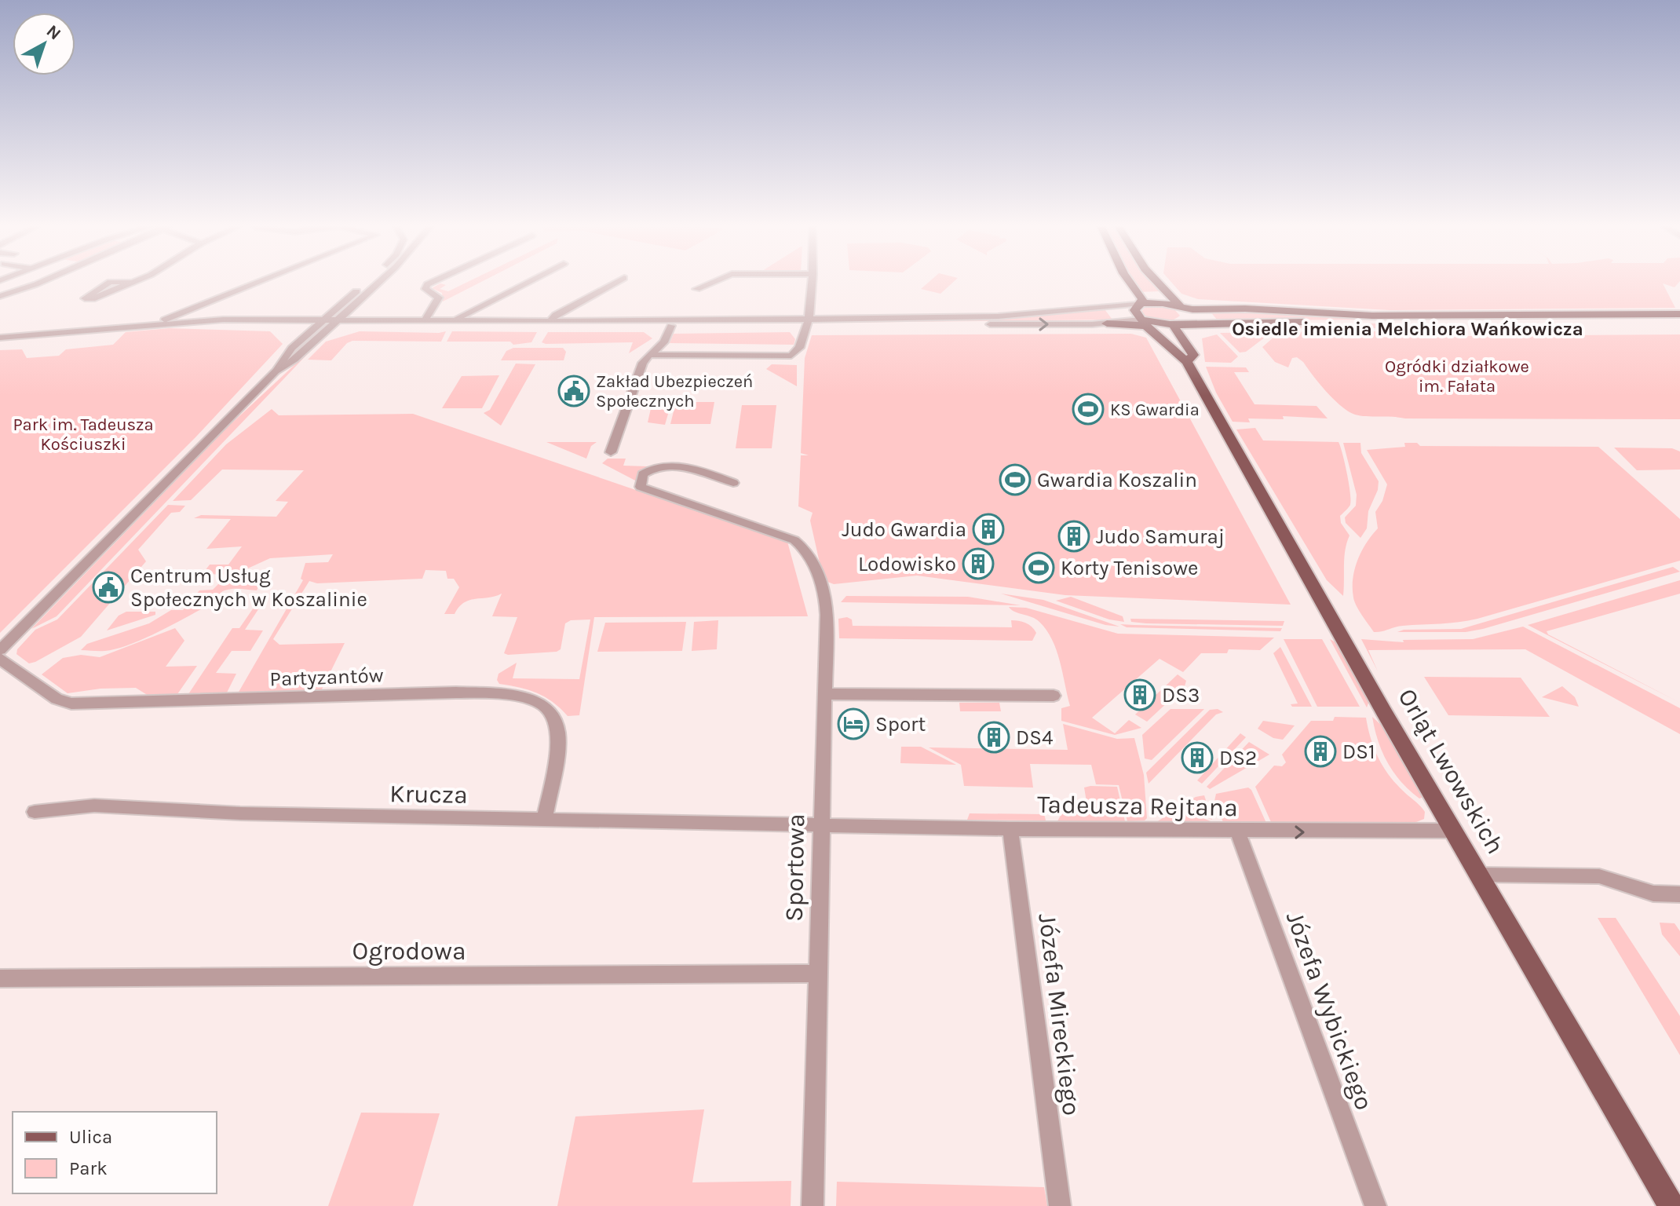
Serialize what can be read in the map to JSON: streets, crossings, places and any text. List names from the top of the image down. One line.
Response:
{"streets":{"main road":["Orląt Lwowskich"],"street":["Partyzantów","Krucza","Tadeusza Rejtana","Sportowa","Ogrodowa","Józefa Wybickiego","Józefa Mireckiego"]},"crossings":[["Partyzantów","Krucza"],["Orląt Lwowskich","Tadeusza Rejtana"],["Krucza","Tadeusza Rejtana"],["Krucza","Sportowa"],["Tadeusza Rejtana","Sportowa"],["Tadeusza Rejtana","Józefa Wybickiego"],["Tadeusza Rejtana","Józefa Mireckiego"],["Sportowa","Ogrodowa"]],"districts":["Osiedle imienia Melchiora Wańkowicza"],"parks":["Ogródki działkowe im. Fałata","Park im. Tadeusza Kościuszki"],"places":{"public building":["Zakład Ubezpieczeń Społecznych","Centrum Usług Społecznych w Koszalinie"],"sports":["KS Gwardia","Gwardia Koszalin","Korty Tenisowe"],"building":["Judo Gwardia","Judo Samuraj","Lodowisko","DS3","DS4","DS1","DS2"],"hotel":["Sport"]},"legend":["Ulica","Park"],"north":"top right"}
